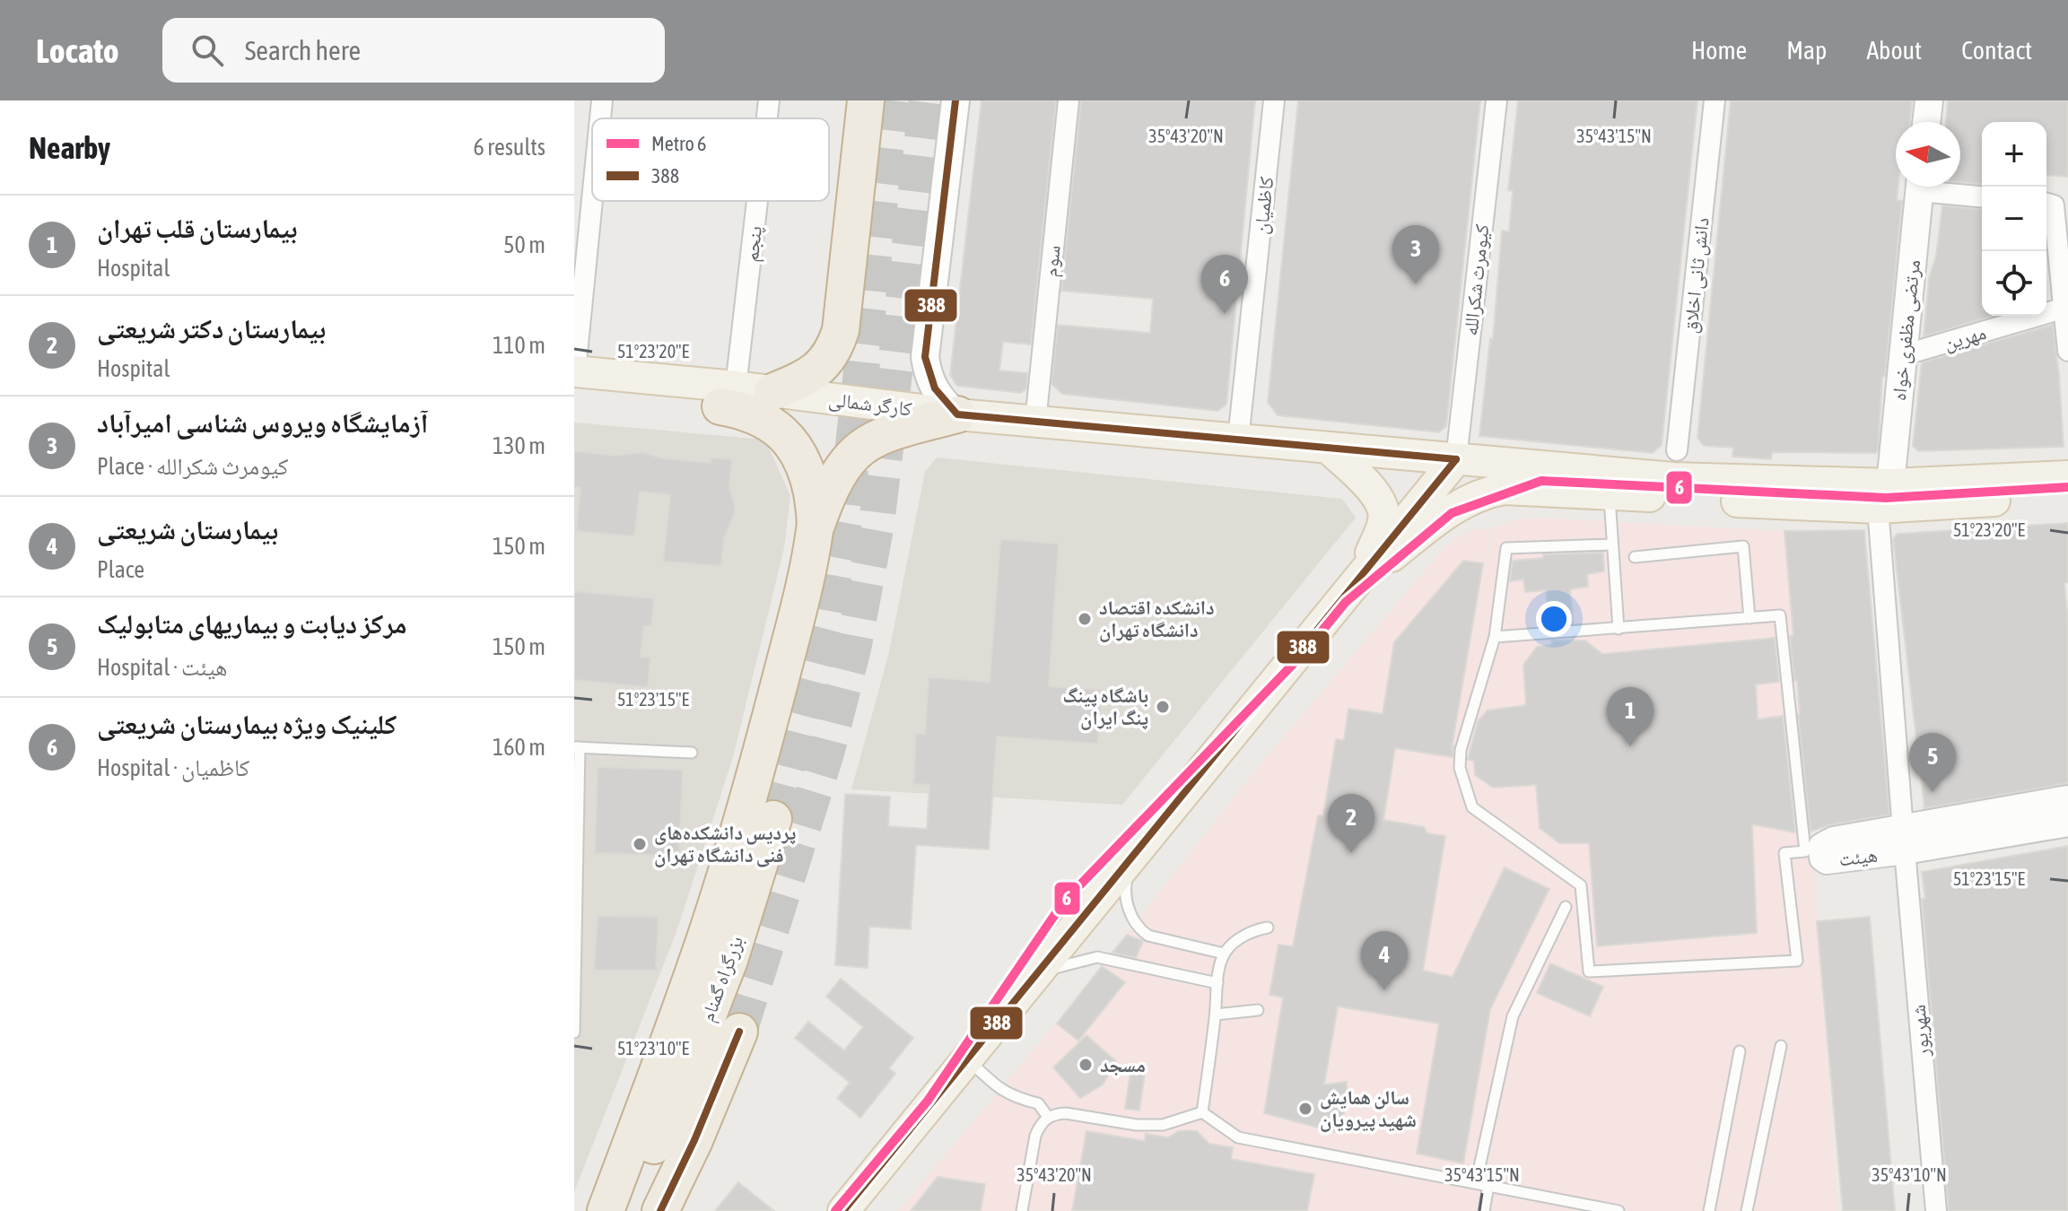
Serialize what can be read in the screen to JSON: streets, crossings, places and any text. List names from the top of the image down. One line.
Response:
{"streets":{"highway":["بزرگراه گمنام"],"main road":["کارگر شمالی"],"street":["کاظمیان","پنجم","سوم","دانش ثانی اخلاق","کیومرث شکرالله","مرتضی مظفری خواه","مهرین","هیئت","شهریور"]},"crossings":[["کاظمیان","کارگر شمالی"],["پنجم","کارگر شمالی"],["سوم","کارگر شمالی"],["کیومرث شکرالله","کارگر شمالی"],["مرتضی مظفری خواه","مهرین"],["مرتضی مظفری خواه","کارگر شمالی"],["مرتضی مظفری خواه","شهریور"],["کارگر شمالی","شهریور"],["هیئت","شهریور"]],"places":["دانشکده اقتصاد دانشگاه تهران","باشگاه پینگ پنگ ایران","پردیس دانشکده‌های فنی دانشگاه تهران","مسجد","سالن همایش شهید پیرویان"],"lines":["transit line 388","metro line 6"],"legend":["Metro 6","388"],"north":"left","page":{"header":"Locato","search":"Search here","nav":["Home","Map","About","Contact"],"heading":["Nearby","6 results"],"map_buttons":["+","−"],"list":[{"mark":"1","name":"بیمارستان قلب تهران","note":"Hospital","value":"50 m"},{"mark":"2","name":"بیمارستان دکتر شریعتی","note":"Hospital","value":"110 m"},{"mark":"3","name":"آزمایشگاه ویروس شناسی امیرآباد","note":"Place · کیومرث شکرالله","value":"130 m"},{"mark":"4","name":"بیمارستان شریعتی","note":"Place","value":"150 m"},{"mark":"5","name":"مرکز دیابت و بیماریهای متابولیک","note":"Hospital · هیئت","value":"150 m"},{"mark":"6","name":"کلینیک ویژه بیمارستان شریعتی","note":"Hospital · کاظمیان","value":"160 m"}],"pins":["3","6","1","5","2","4"]},"coordinates":["35°43'20\"N","35°43'15\"N","51°23'20\"E","51°23'15\"E","51°23'10\"E","35°43'10\"N"]}
